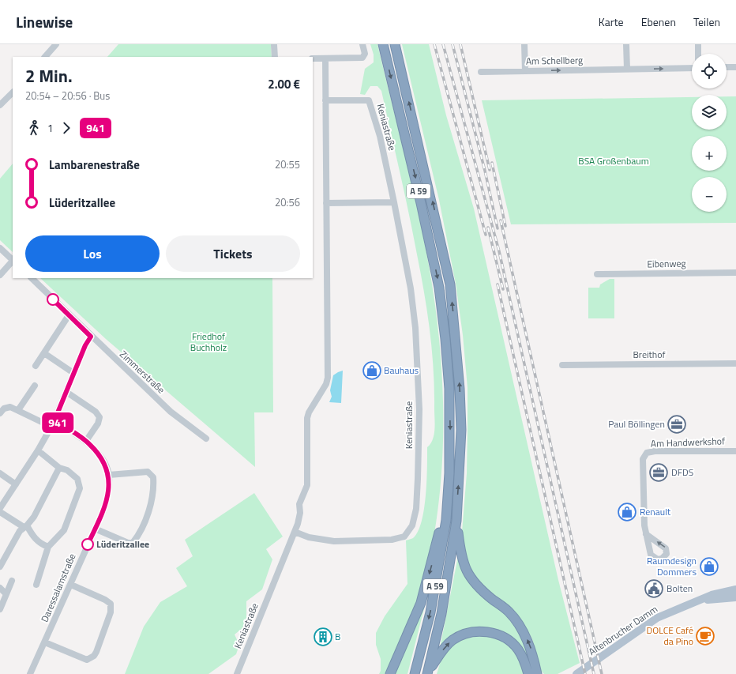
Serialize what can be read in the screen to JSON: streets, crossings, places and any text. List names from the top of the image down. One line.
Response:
{"streets":{"highway":["A 59"],"main road":["Altenbrucher Damm"],"street":["Am Schellberg","Keniastraße","Eibenweg","Breithof","Zimmerstraße","Am Handwerkshof","Daressalamstraße"]},"one_way":["Am Schellberg"],"parks":["BSA Großenbaum","Friedhof Buchholz"],"places":{"shop":["Bauhaus","Renault","Raumdesign Dommers"],"office":["Paul Böllingen","DFDS"],"other":["Lüderitzallee"],"public building":["Bolten"],"cafe":["DOLCE Café da Pino"],"building":["B"]},"lines":["bus line 941"],"page":{"header":"Linewise","nav":["Karte","Ebenen","Teilen"],"on_map":"941","map_buttons":["+","−"],"heading":["2 Min.","20:54 – 20:56 · Bus","2.00 €"],"legs":["1","941"],"list":[{"name":"Lambarenestraße","value":"20:55"},{"name":"Lüderitzallee","value":"20:56"}],"buttons":["Los","Tickets"]}}
